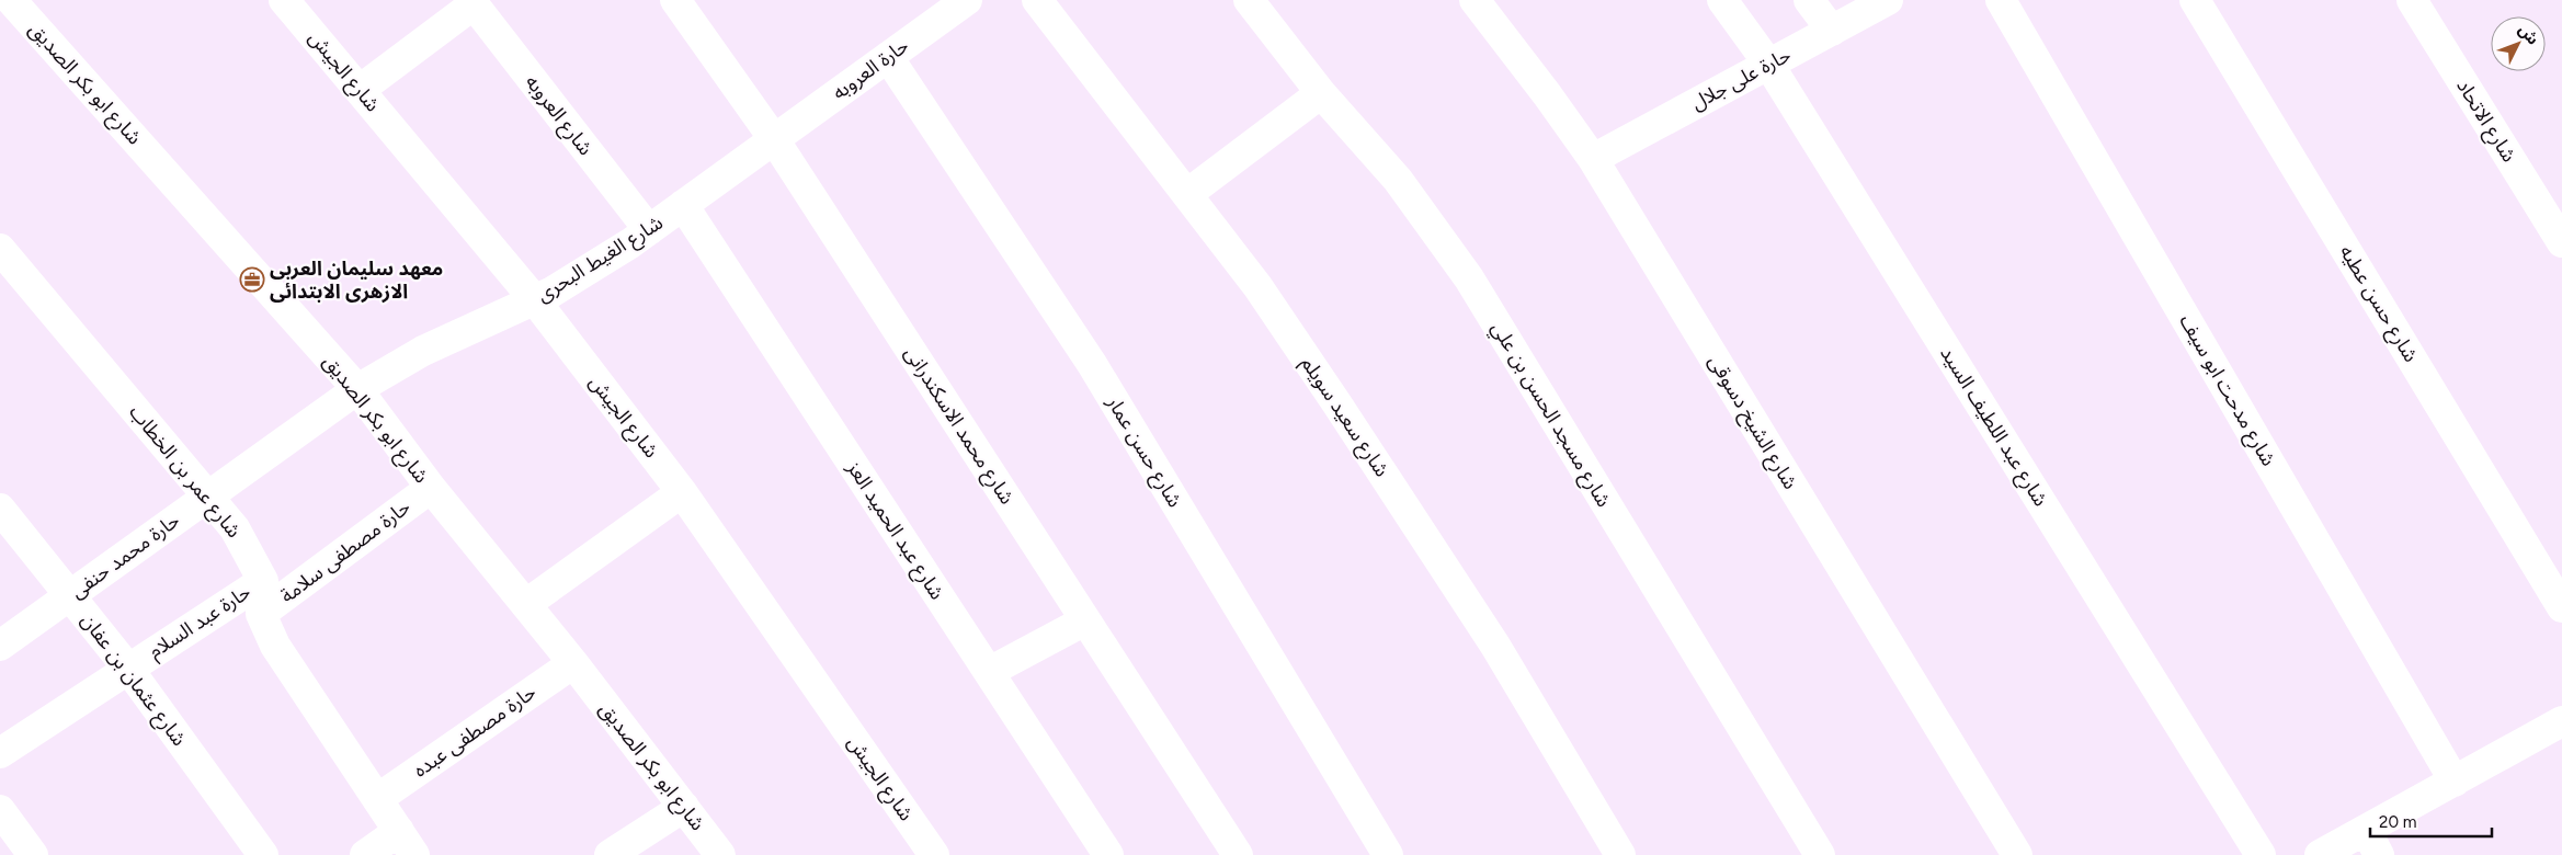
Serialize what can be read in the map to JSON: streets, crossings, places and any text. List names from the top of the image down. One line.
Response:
{"streets":{"street":["حارة العروبه","شارع الجيش","حارة على جلال","شارع ابو بكر الصديق","شارع العروبه","شارع الاتحاد","شارع الغيط البحرى","شارع حسن عطيه","شارع مدحت ابو سيف","شارع مسجد الحسن بن علي","شارع سعيد سويلم","شارع الشيخ دسوقى","شارع محمد الاسكندرانى","شارع عبد اللطيف السيد","شارع حسن عمار","شارع عمر بن الخطاب","شارع عبد الحميد العز","حارة مصطفى سلامة","حارة محمد حنفى","حارة عبد السلام","شارع عثمان بن عفان","حارة مصطفى عبده"]},"crossings":[["حارة العروبه","شارع الغيط البحرى"],["حارة العروبه","شارع محمد الاسكندرانى"],["حارة العروبه","شارع حسن عمار"],["شارع الجيش","شارع الغيط البحرى"],["حارة على جلال","شارع الشيخ دسوقى"],["حارة على جلال","شارع عبد اللطيف السيد"],["شارع ابو بكر الصديق","شارع الغيط البحرى"],["شارع ابو بكر الصديق","حارة مصطفى سلامة"],["شارع ابو بكر الصديق","حارة محمد حنفى"],["شارع ابو بكر الصديق","حارة مصطفى عبده"],["شارع العروبه","شارع الغيط البحرى"],["شارع الغيط البحرى","شارع محمد الاسكندرانى"],["شارع الغيط البحرى","شارع عبد الحميد العز"],["شارع الغيط البحرى","حارة محمد حنفى"],["شارع عمر بن الخطاب","حارة محمد حنفى"],["شارع عمر بن الخطاب","حارة عبد السلام"],["حارة محمد حنفى","شارع عثمان بن عفان"],["حارة عبد السلام","شارع عثمان بن عفان"]],"places":{"office":["معهد سليمان العربى الازهرى الابتدائى"]},"scale_bar":"20 m","north":"top right"}
